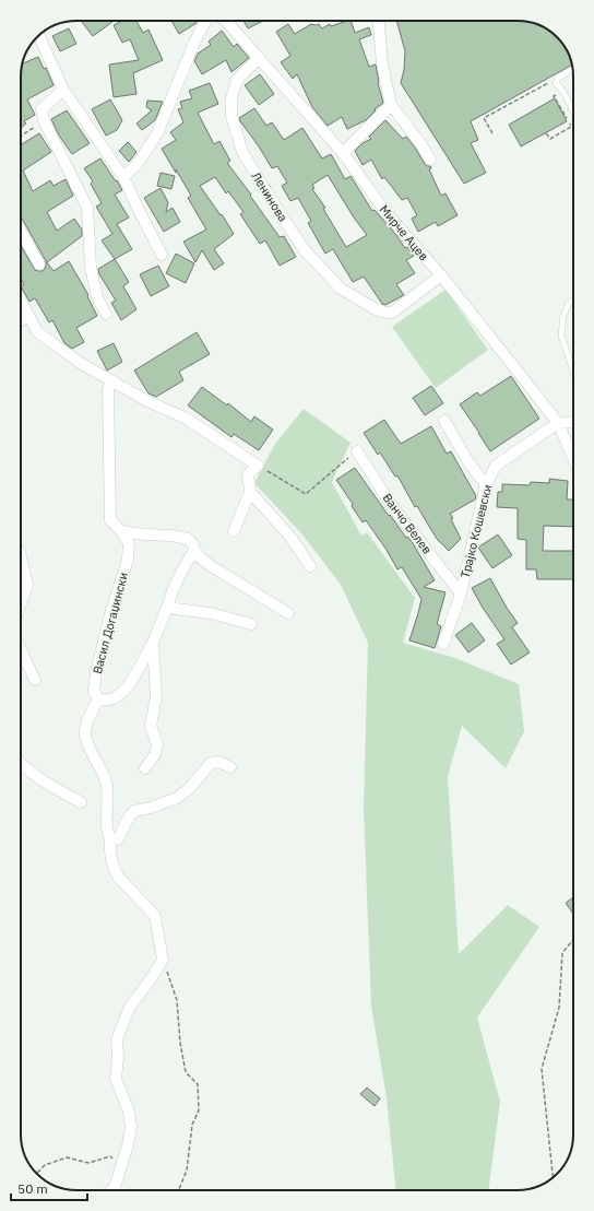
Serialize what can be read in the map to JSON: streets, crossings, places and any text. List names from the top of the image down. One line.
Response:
{"streets":{"street":["Ленинова","Мирче Ацев","Ванчо Велев","Трајко Кошевски","Васил Догаџински"]},"crossings":[["Ленинова","Мирче Ацев"],["Мирче Ацев","Трајко Кошевски"],["Ванчо Велев","Трајко Кошевски"]],"scale_bar":"50 m"}
